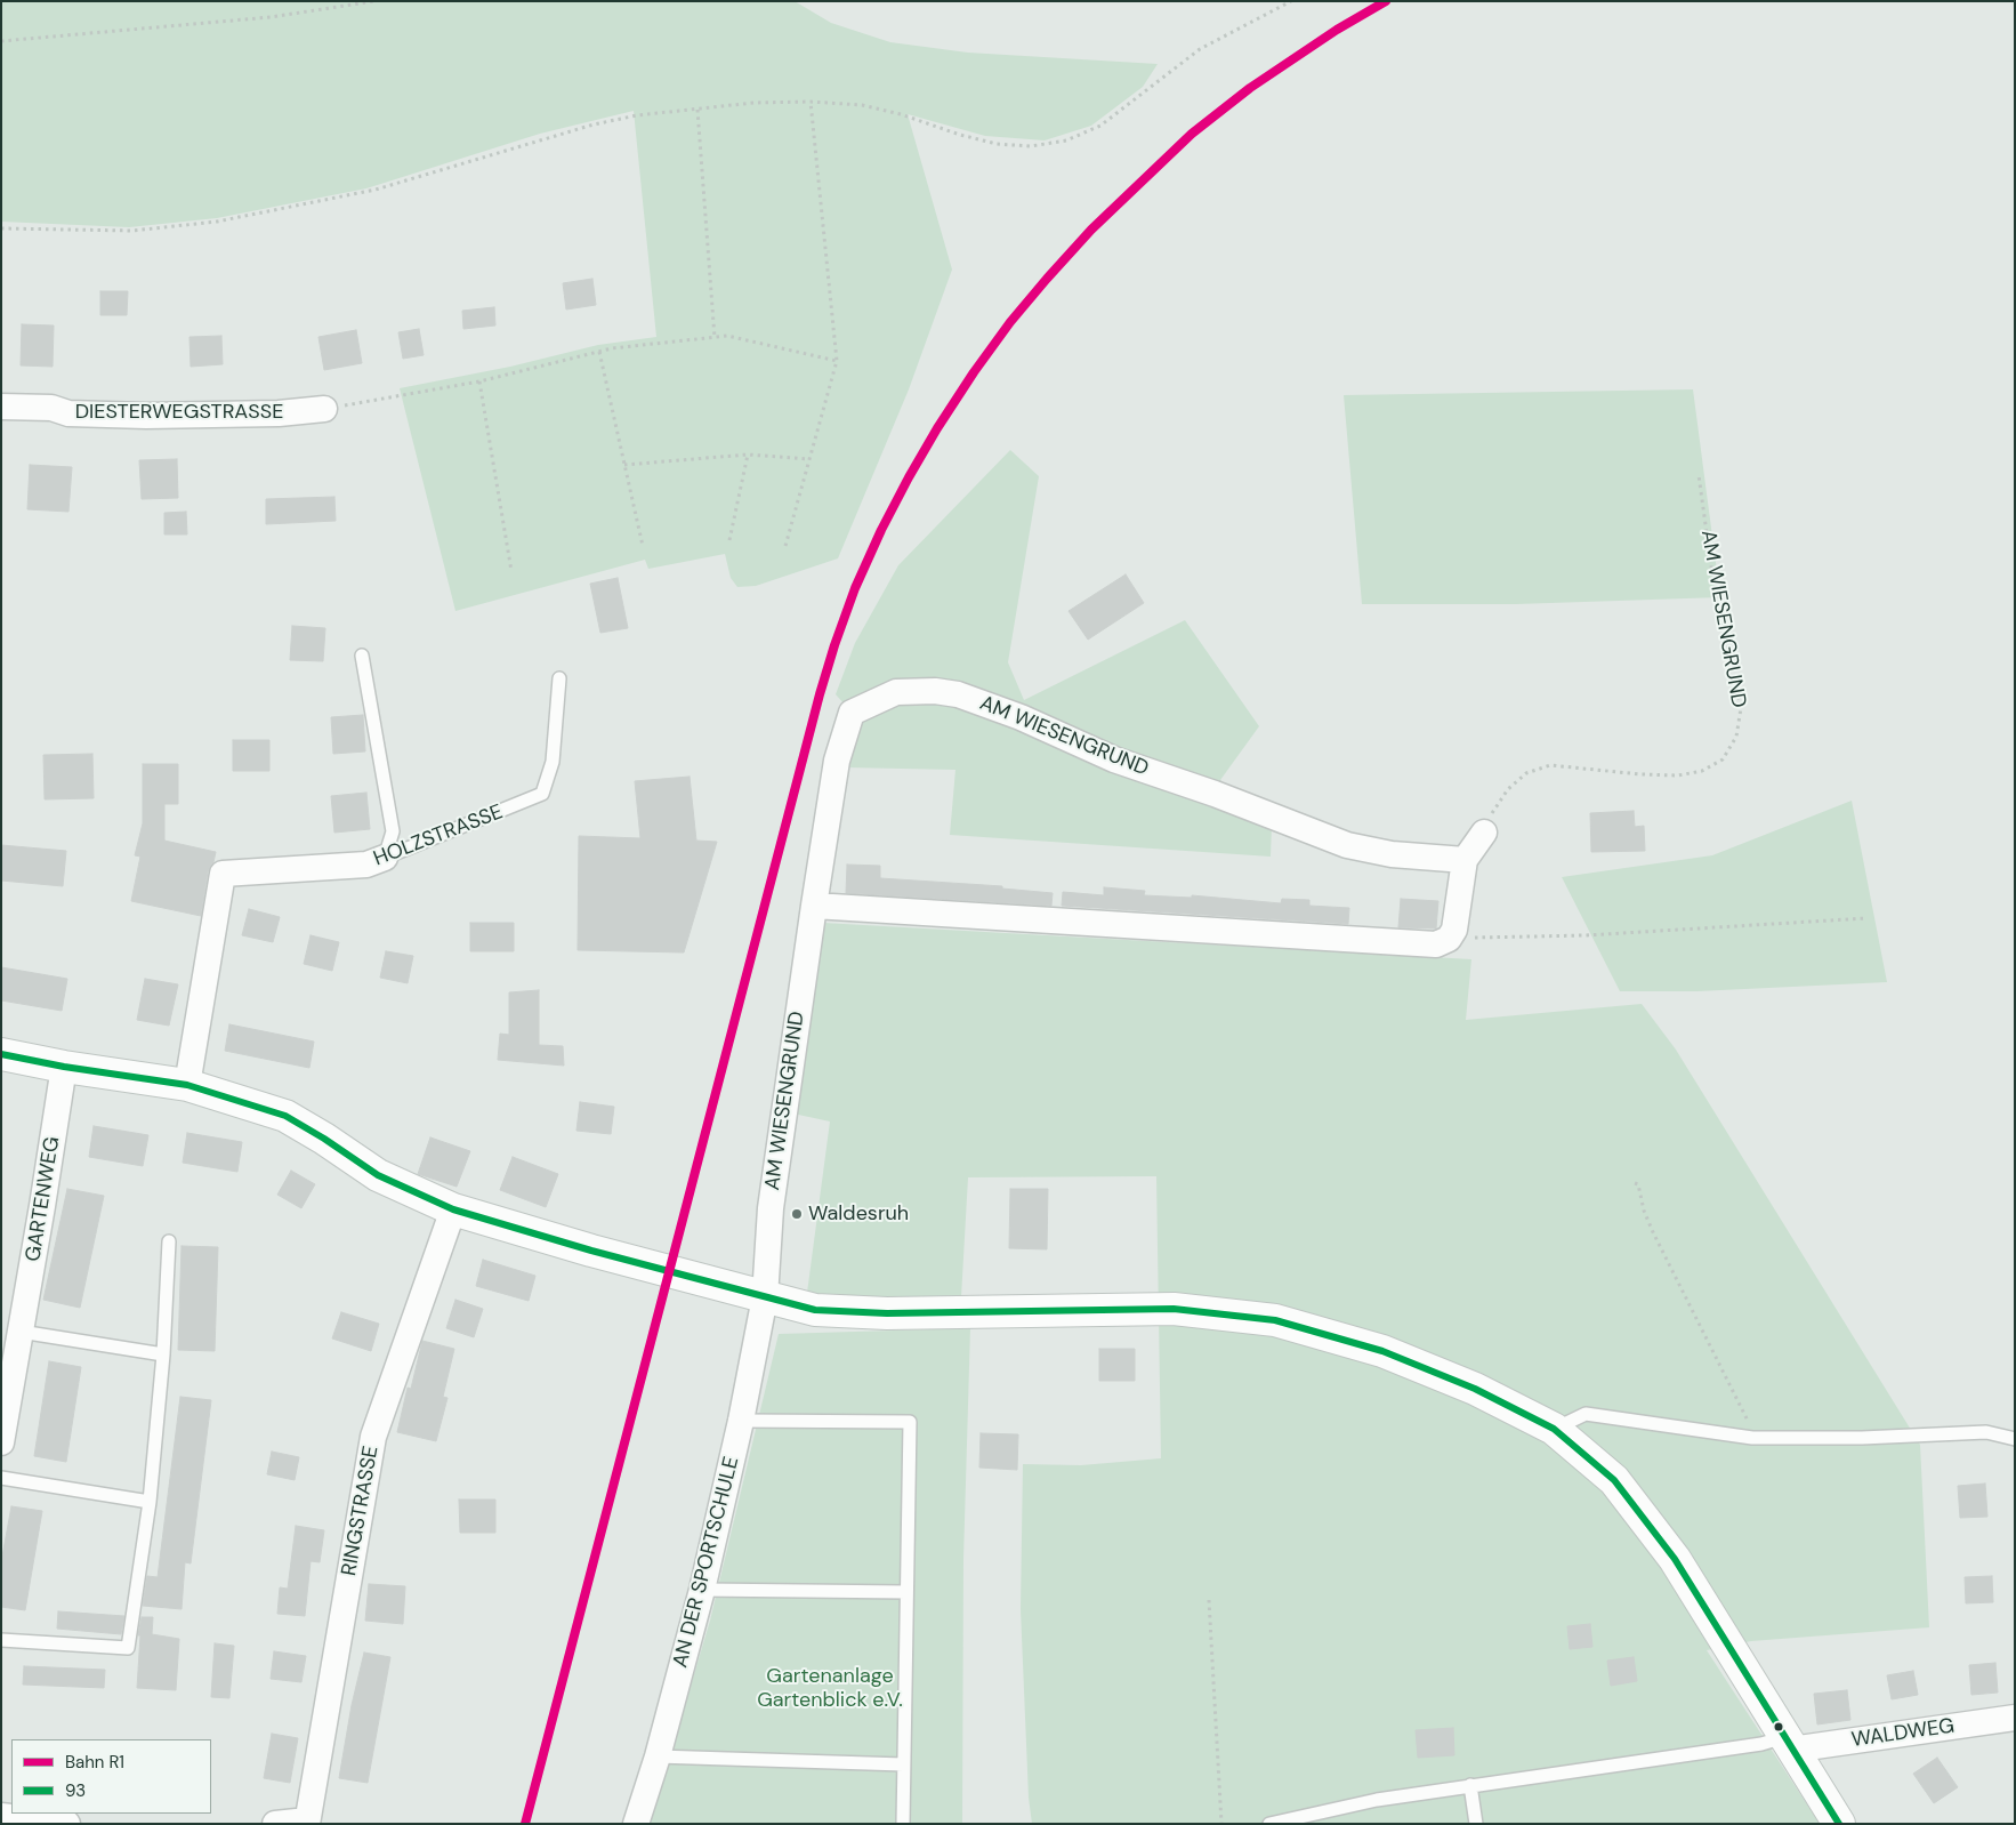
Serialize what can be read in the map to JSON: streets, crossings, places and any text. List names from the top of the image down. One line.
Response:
{"streets":{"street":["DIESTERWEGSTRASSE","AM WIESENGRUND","HOLZSTRASSE","GARTENWEG","RINGSTRASSE","AN DER SPORTSCHULE","WALDWEG"]},"crossings":[["AM WIESENGRUND","AN DER SPORTSCHULE"]],"parks":["Gartenanlage Gartenblick e.V."],"places":["Waldesruh"],"lines":["rail line R1","transit line 93"],"legend":["Bahn R1","93"]}
